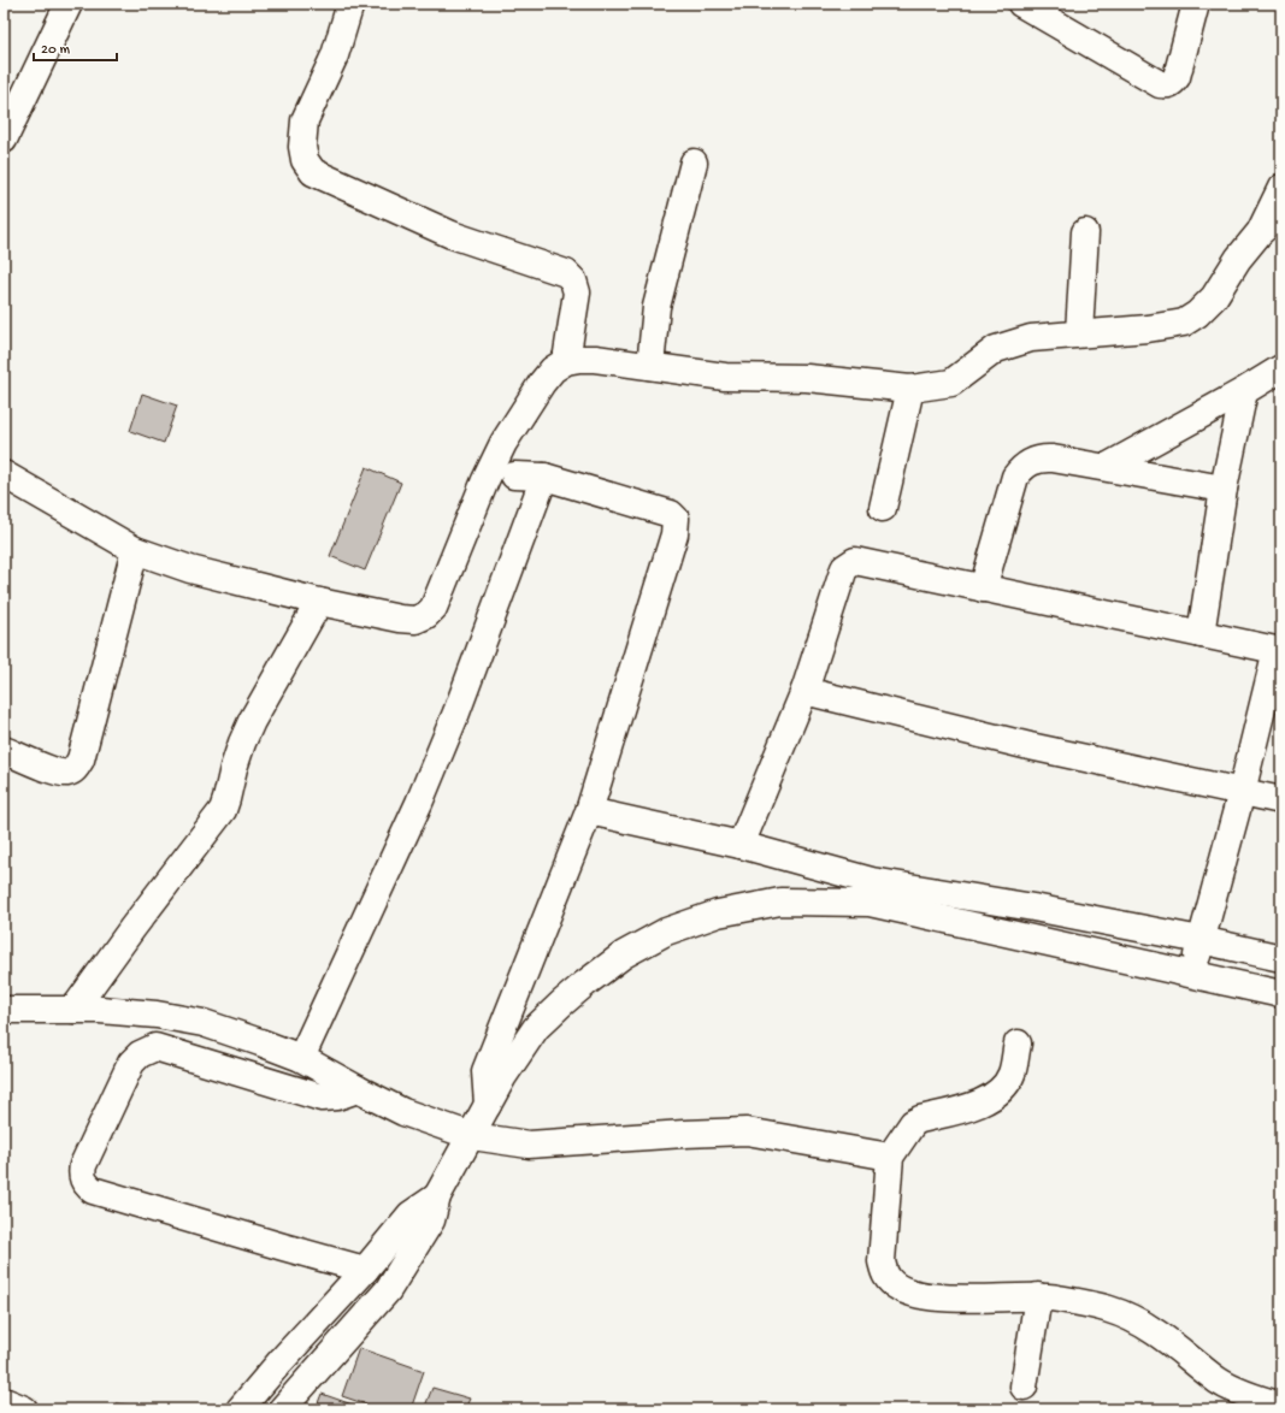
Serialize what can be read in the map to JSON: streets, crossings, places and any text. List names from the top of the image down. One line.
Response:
{"scale_bar":"20 m"}
